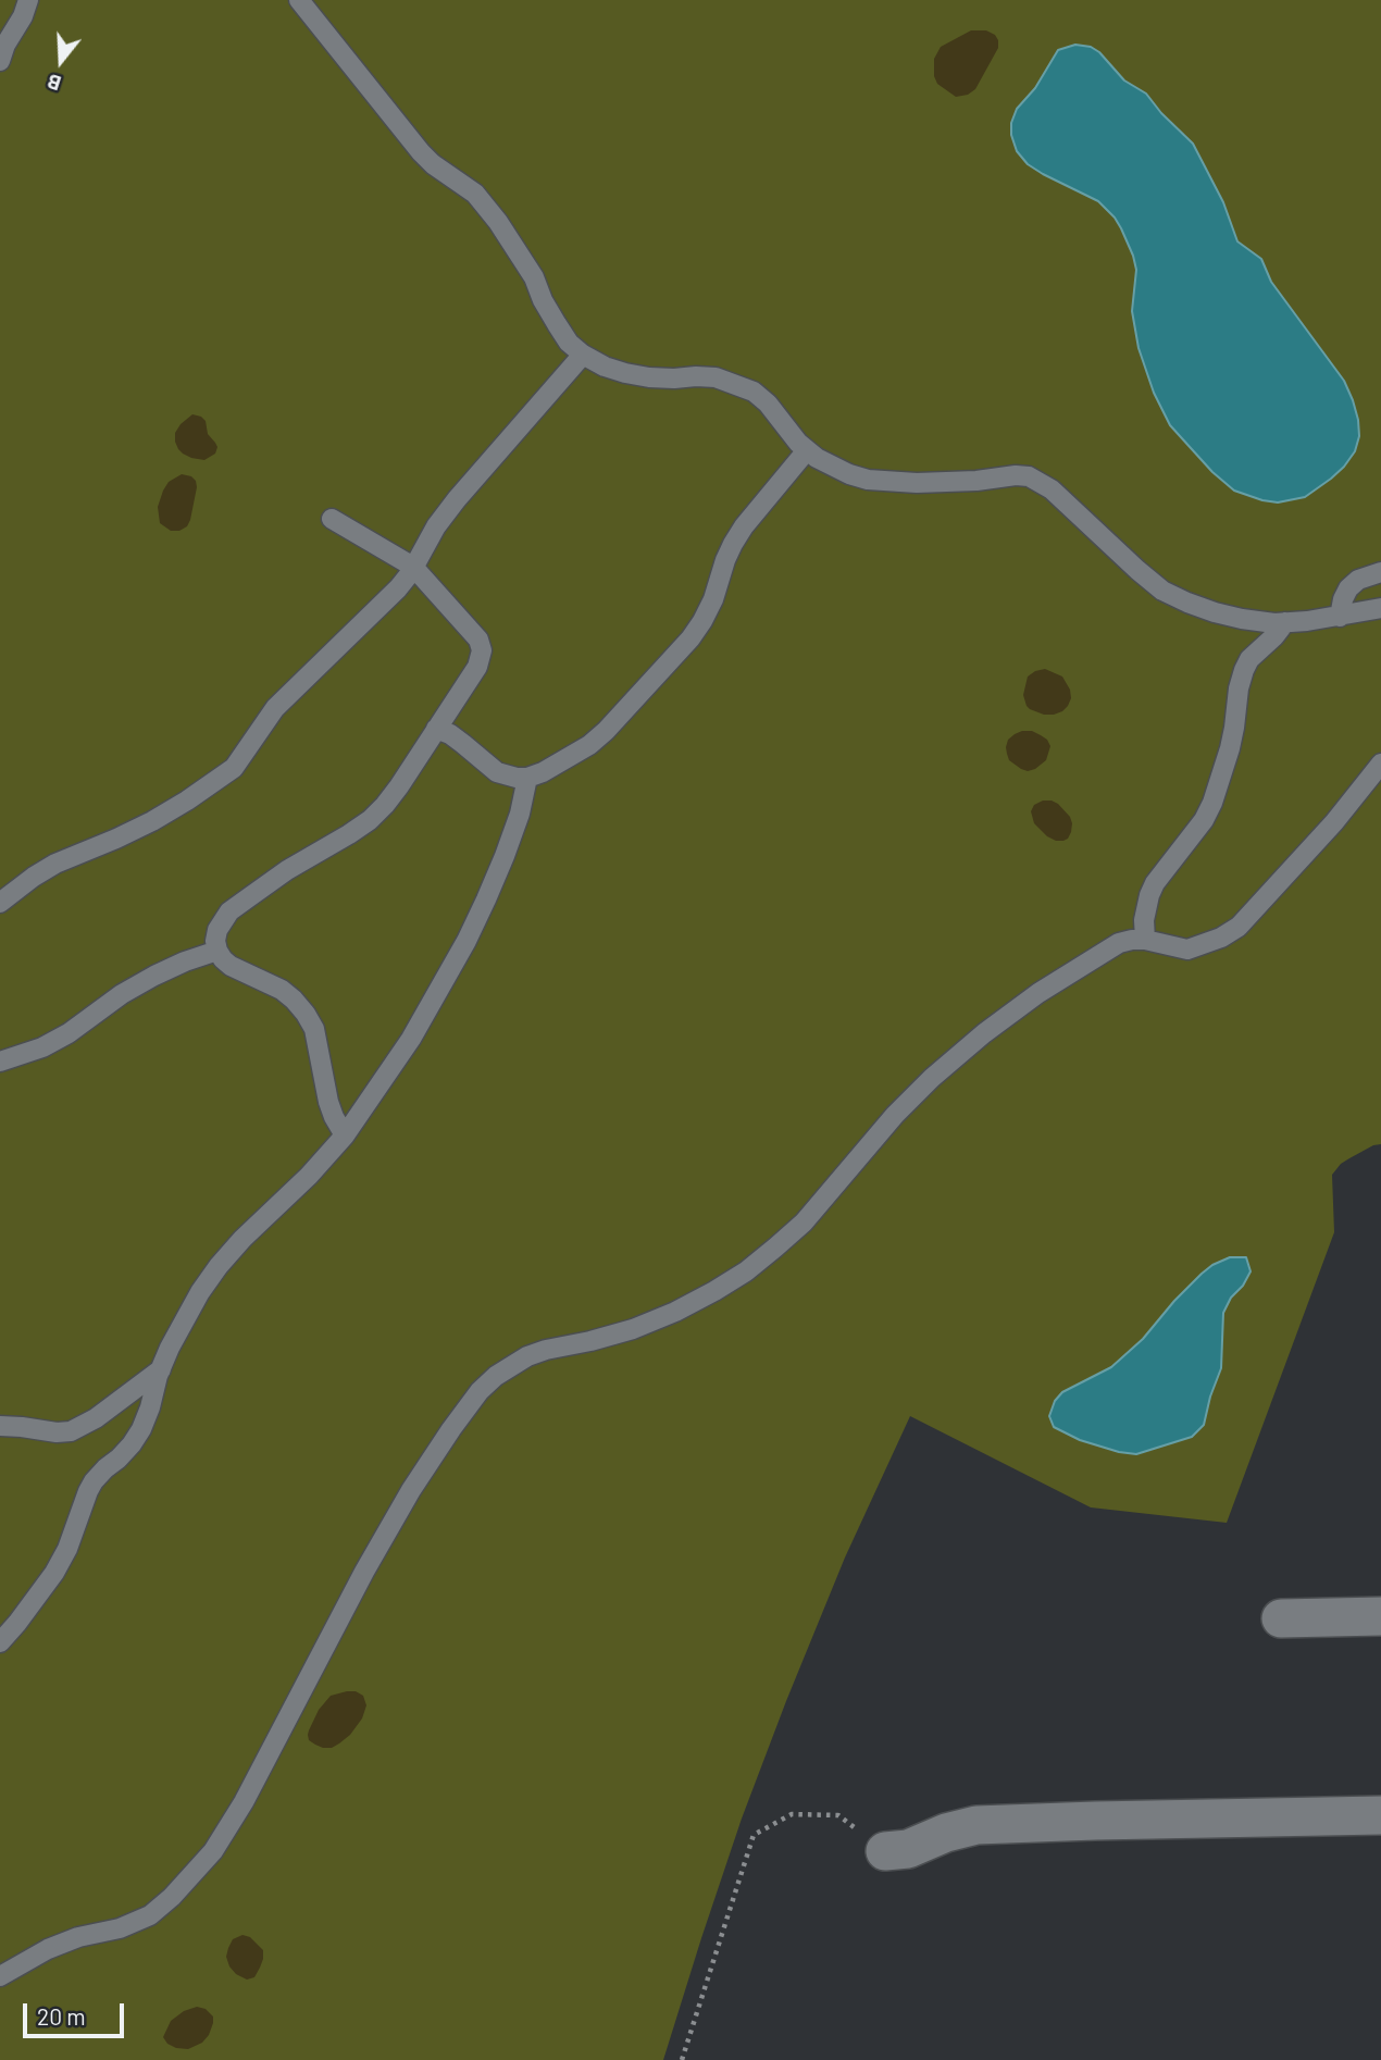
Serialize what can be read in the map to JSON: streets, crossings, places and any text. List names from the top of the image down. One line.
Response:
{"scale_bar":"20 m","north":"bottom"}
